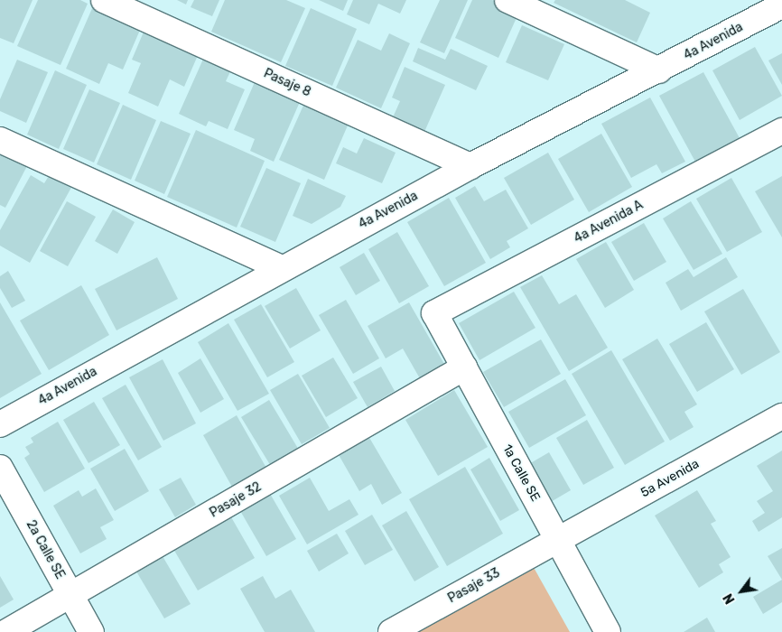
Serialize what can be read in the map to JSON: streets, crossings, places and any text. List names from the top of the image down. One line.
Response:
{"streets":{"street":["4a Avenida","Pasaje 8","4a Avenida A","1a Calle SE","5a Avenida","Pasaje 32","2a Calle SE","Pasaje 33"]},"crossings":[["4a Avenida","Pasaje 8"],["4a Avenida A","1a Calle SE"],["1a Calle SE","5a Avenida"],["1a Calle SE","Pasaje 32"],["1a Calle SE","Pasaje 33"],["5a Avenida","Pasaje 33"],["Pasaje 32","2a Calle SE"]],"north":"bottom left"}
